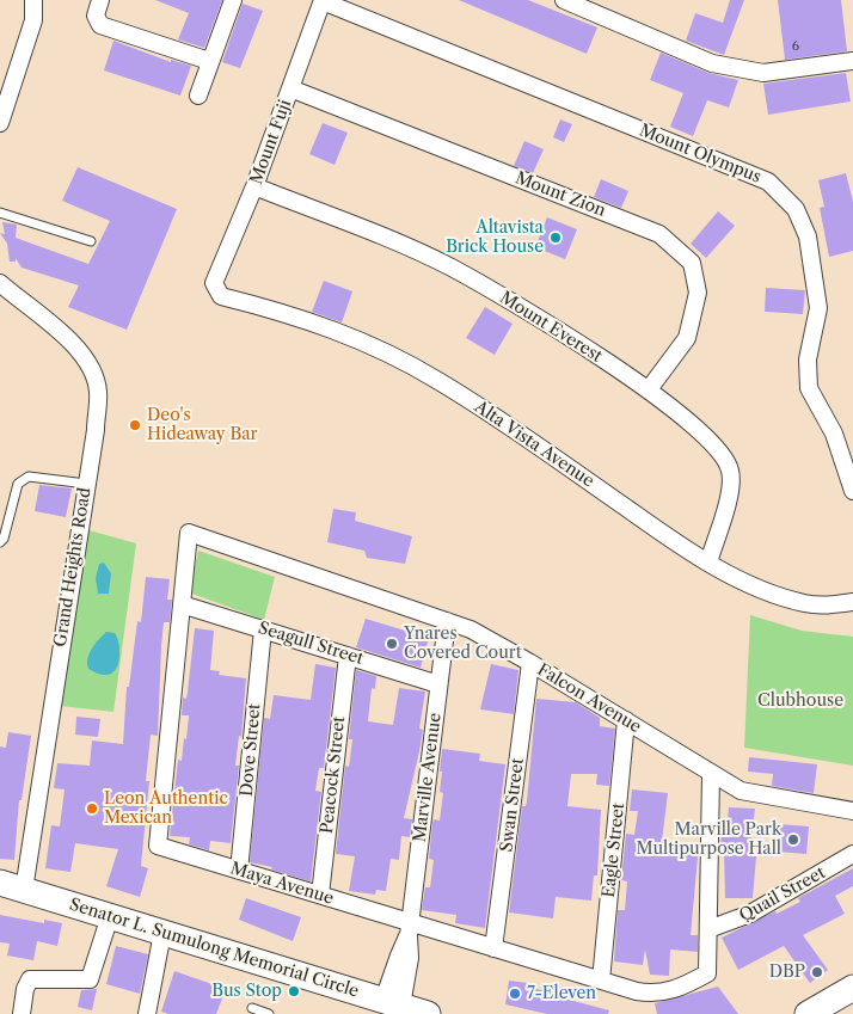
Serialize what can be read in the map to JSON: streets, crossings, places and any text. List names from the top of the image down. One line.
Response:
{"streets":{"main road":["Senator L. Sumulong Memorial Circle"],"street":["Mount Fuji","Mount Olympus","Mount Zion","Mount Everest","Alta Vista Avenue","Grand Heights Road","Seagull Street","Falcon Avenue","Dove Street","Peacock Street","Marville Avenue","Swan Street","Eagle Street","Maya Avenue","Quail Street"]},"crossings":[["Mount Fuji","Mount Olympus"],["Mount Fuji","Mount Zion"],["Mount Fuji","Mount Everest"],["Mount Fuji","Alta Vista Avenue"],["Mount Zion","Mount Everest"],["Mount Everest","Alta Vista Avenue"],["Grand Heights Road","Senator L. Sumulong Memorial Circle"],["Seagull Street","Dove Street"],["Seagull Street","Peacock Street"],["Seagull Street","Marville Avenue"],["Seagull Street","Maya Avenue"],["Falcon Avenue","Marville Avenue"],["Falcon Avenue","Swan Street"],["Falcon Avenue","Eagle Street"],["Falcon Avenue","Maya Avenue"],["Dove Street","Maya Avenue"],["Peacock Street","Maya Avenue"],["Marville Avenue","Maya Avenue"],["Marville Avenue","Senator L. Sumulong Memorial Circle"],["Swan Street","Maya Avenue"],["Eagle Street","Maya Avenue"],["Maya Avenue","Quail Street"]],"parks":["Clubhouse"],"places":["Altavista Brick House","Deo's Hideaway Bar","Ynares Covered Court","Leon Authentic Mexican","Marville Park Multipurpose Hall","DBP","Bus Stop","7-Eleven"],"house_numbers":["6"]}
